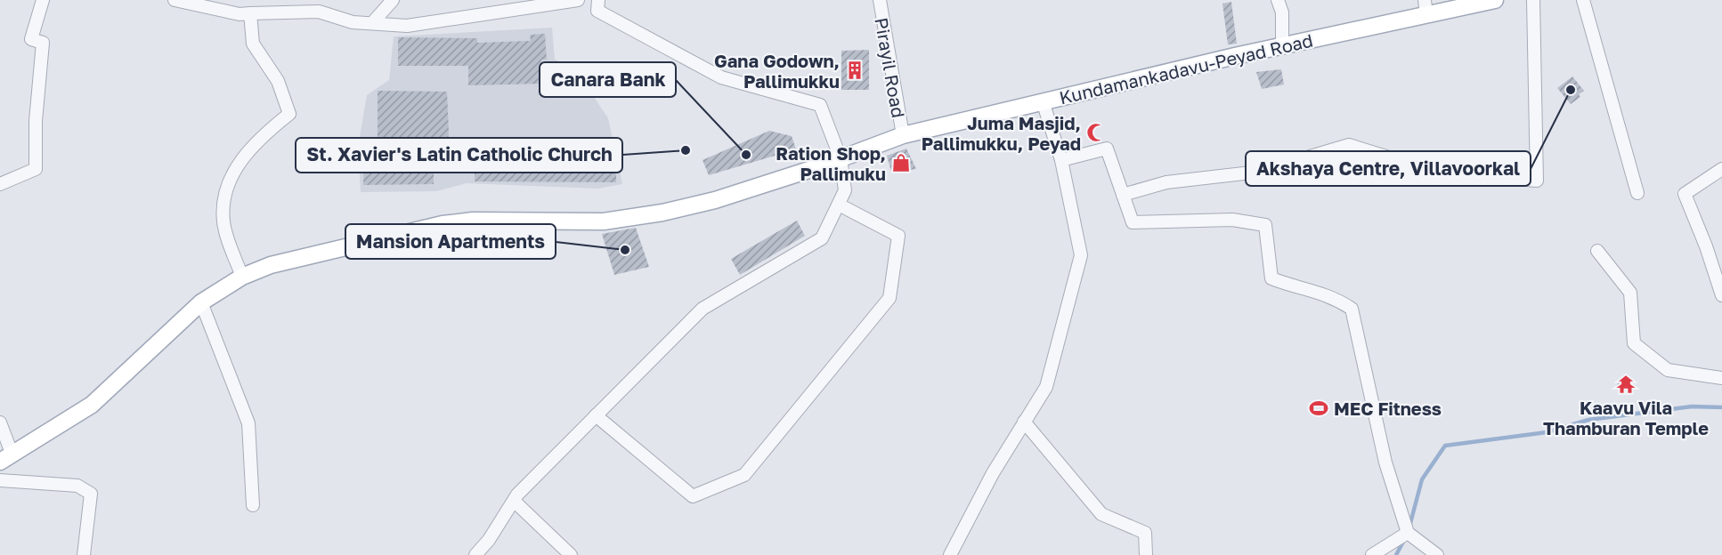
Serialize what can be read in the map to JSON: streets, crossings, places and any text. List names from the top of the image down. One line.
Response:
{"streets":{"main road":["Kundamankadavu-Peyad Road"],"street":["Pirayil Road"]},"crossings":[["Pirayil Road","Kundamankadavu-Peyad Road"]],"places":{"building":["Gana Godown, Pallimukku"],"other":["Akshaya Centre, Villavoorkal","St. Xavier's Latin Catholic Church","Canara Bank","Mansion Apartments"],"mosque":["Juma Masjid, Pallimukku, Peyad"],"shop":["Ration Shop, Pallimuku"],"temple":["Kaavu Vila Thamburan Temple"],"sports":["MEC Fitness"]}}
